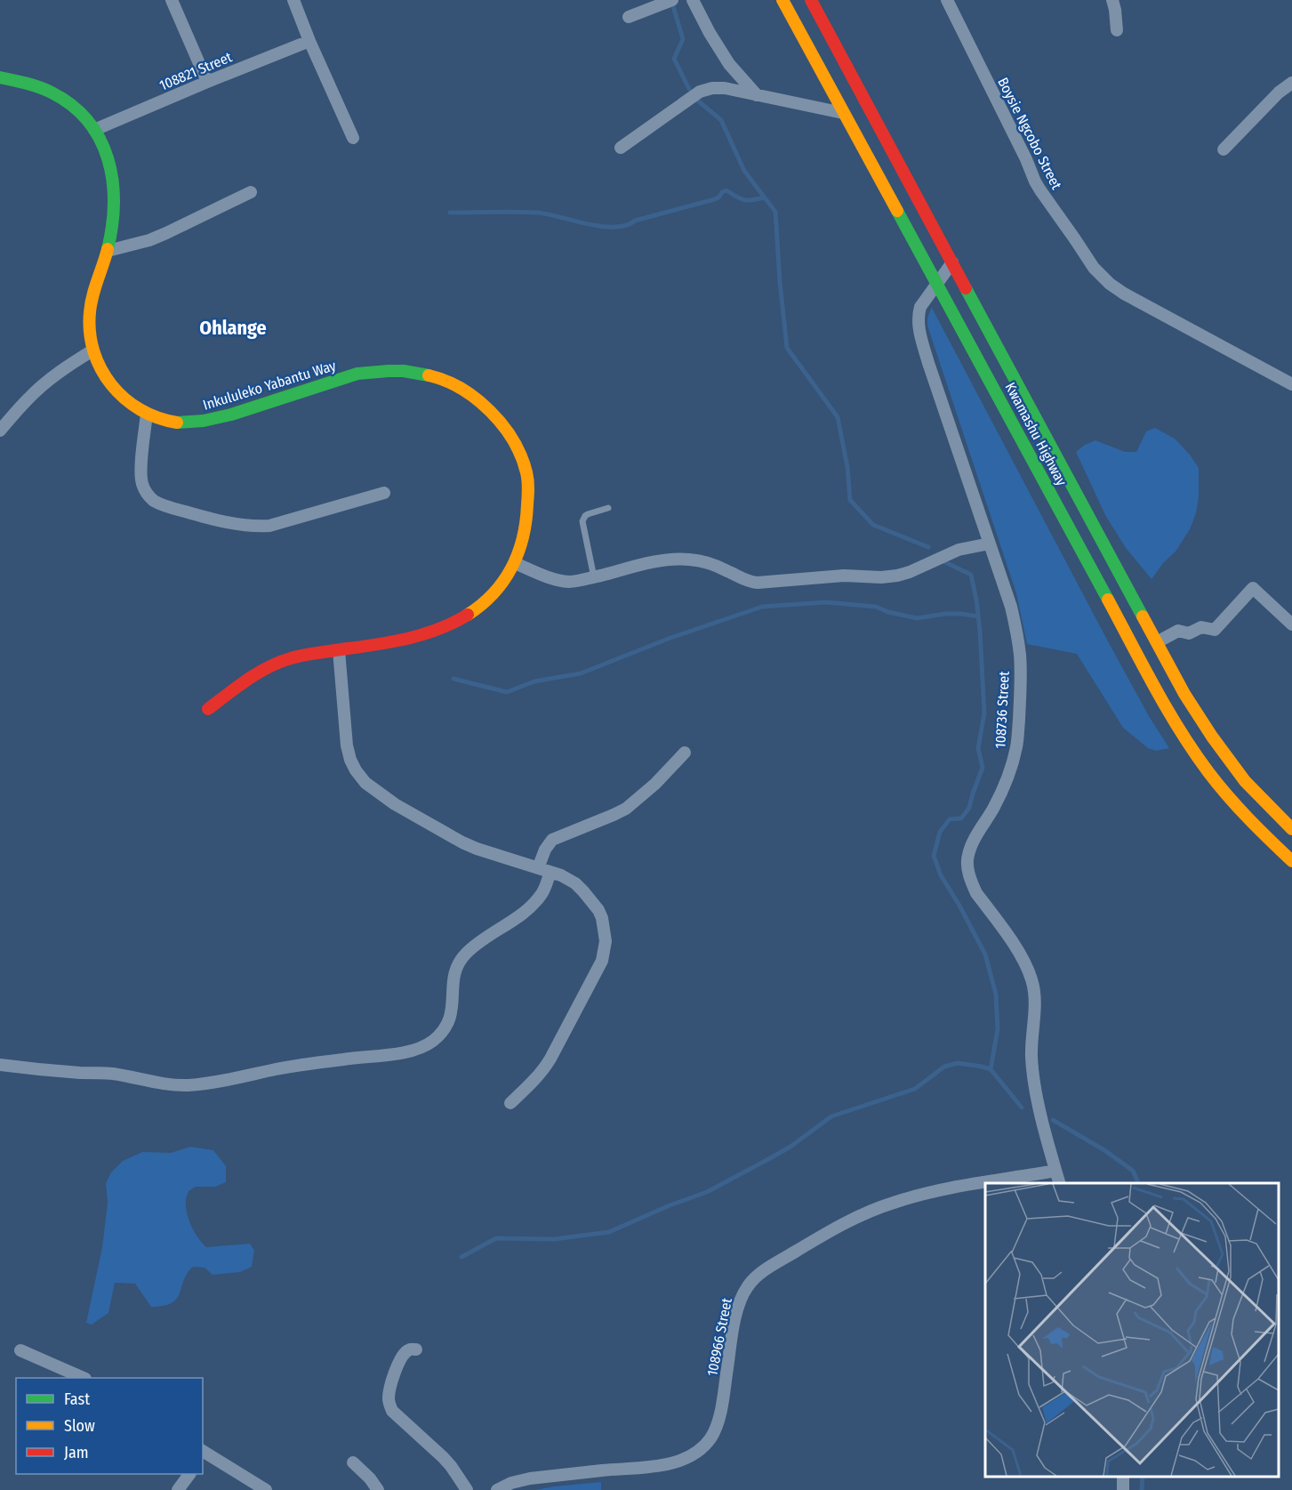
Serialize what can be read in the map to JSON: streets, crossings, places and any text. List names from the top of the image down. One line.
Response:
{"streets":{"main road":["Inkululeko Yabantu Way","Kwamashu Highway"],"street":["108821 Street","Boysie Ngcobo Street","108736 Street","108966 Street"]},"crossings":[["108821 Street","Inkululeko Yabantu Way"],["Kwamashu Highway","108736 Street"],["108736 Street","108966 Street"]],"districts":["Ohlange"],"legend":["Fast","Slow","Jam"]}
